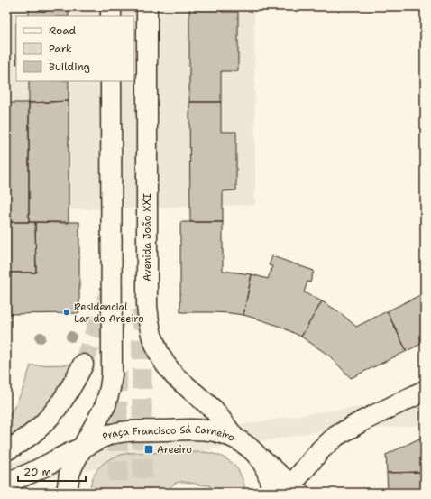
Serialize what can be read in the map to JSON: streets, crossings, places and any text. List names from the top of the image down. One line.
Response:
{"streets":{"main road":["Avenida João XXI","Praça Francisco Sá Carneiro"]},"crossings":[["Avenida João XXI","Praça Francisco Sá Carneiro"]],"places":{"other":["Residencial Lar do Areeiro"],"transit":["Areeiro"]},"legend":["Road","Park","Building"],"scale_bar":"20 m"}
